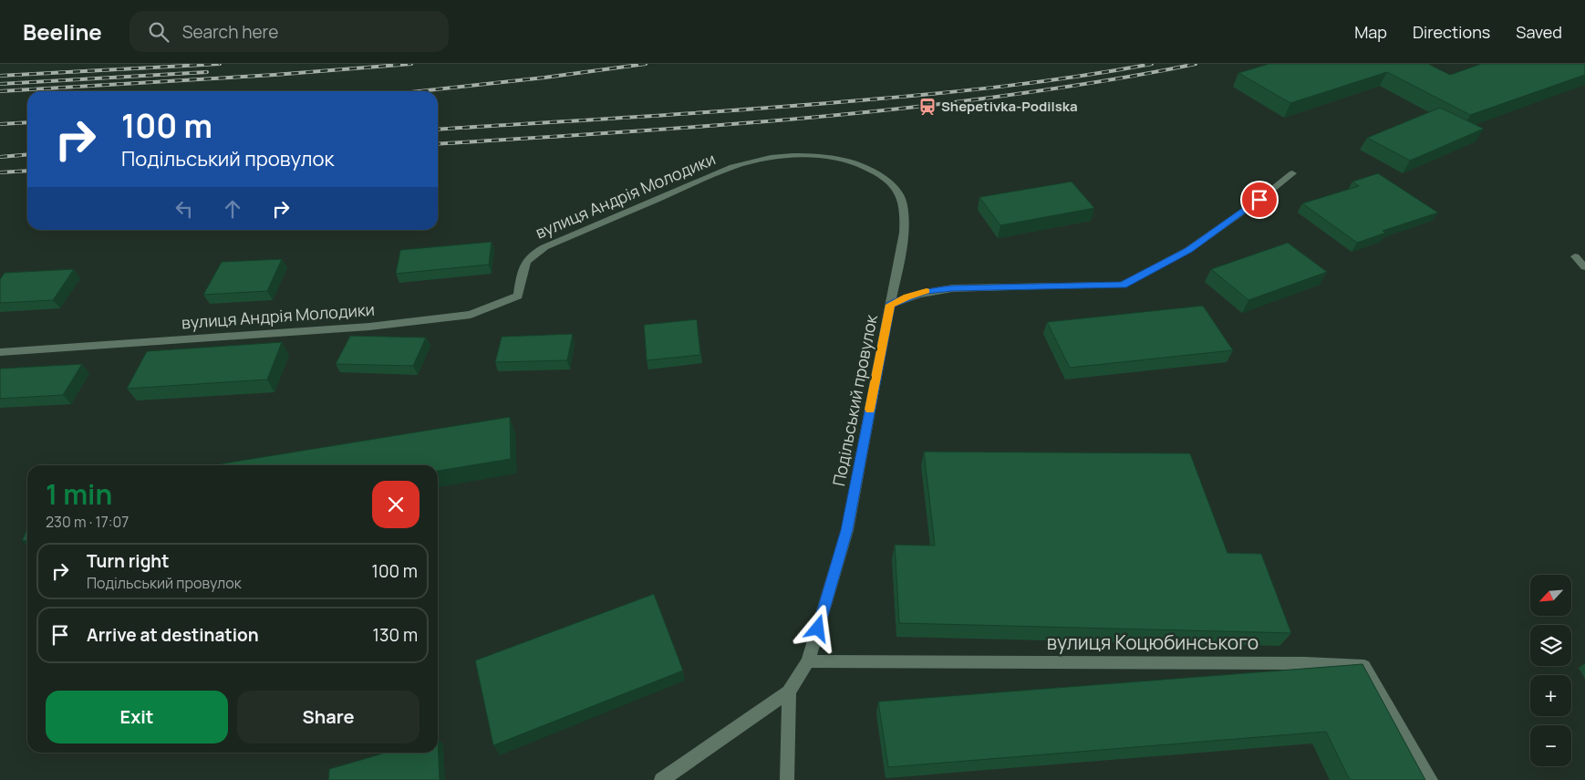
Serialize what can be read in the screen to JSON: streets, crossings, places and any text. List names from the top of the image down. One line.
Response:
{"streets":{"street":["вулиця Андрія Молодики","Подільський провулок","вулиця Коцюбинського"]},"crossings":[["вулиця Андрія Молодики","Подільський провулок"],["Подільський провулок","вулиця Коцюбинського"]],"places":{"station":["Shepetivka-Podilska"]},"north":"bottom left","page":{"header":"Beeline","search":"Search here","nav":["Map","Directions","Saved"],"turn":["100 m","Подільський провулок"],"heading":["1 min","230 m · 17:07"],"list":[{"name":"Turn right","note":"Подільський провулок","value":"100 m"},{"name":"Arrive at destination","value":"130 m"}],"map_buttons":["+","−"],"buttons":["Exit","Share"]}}
